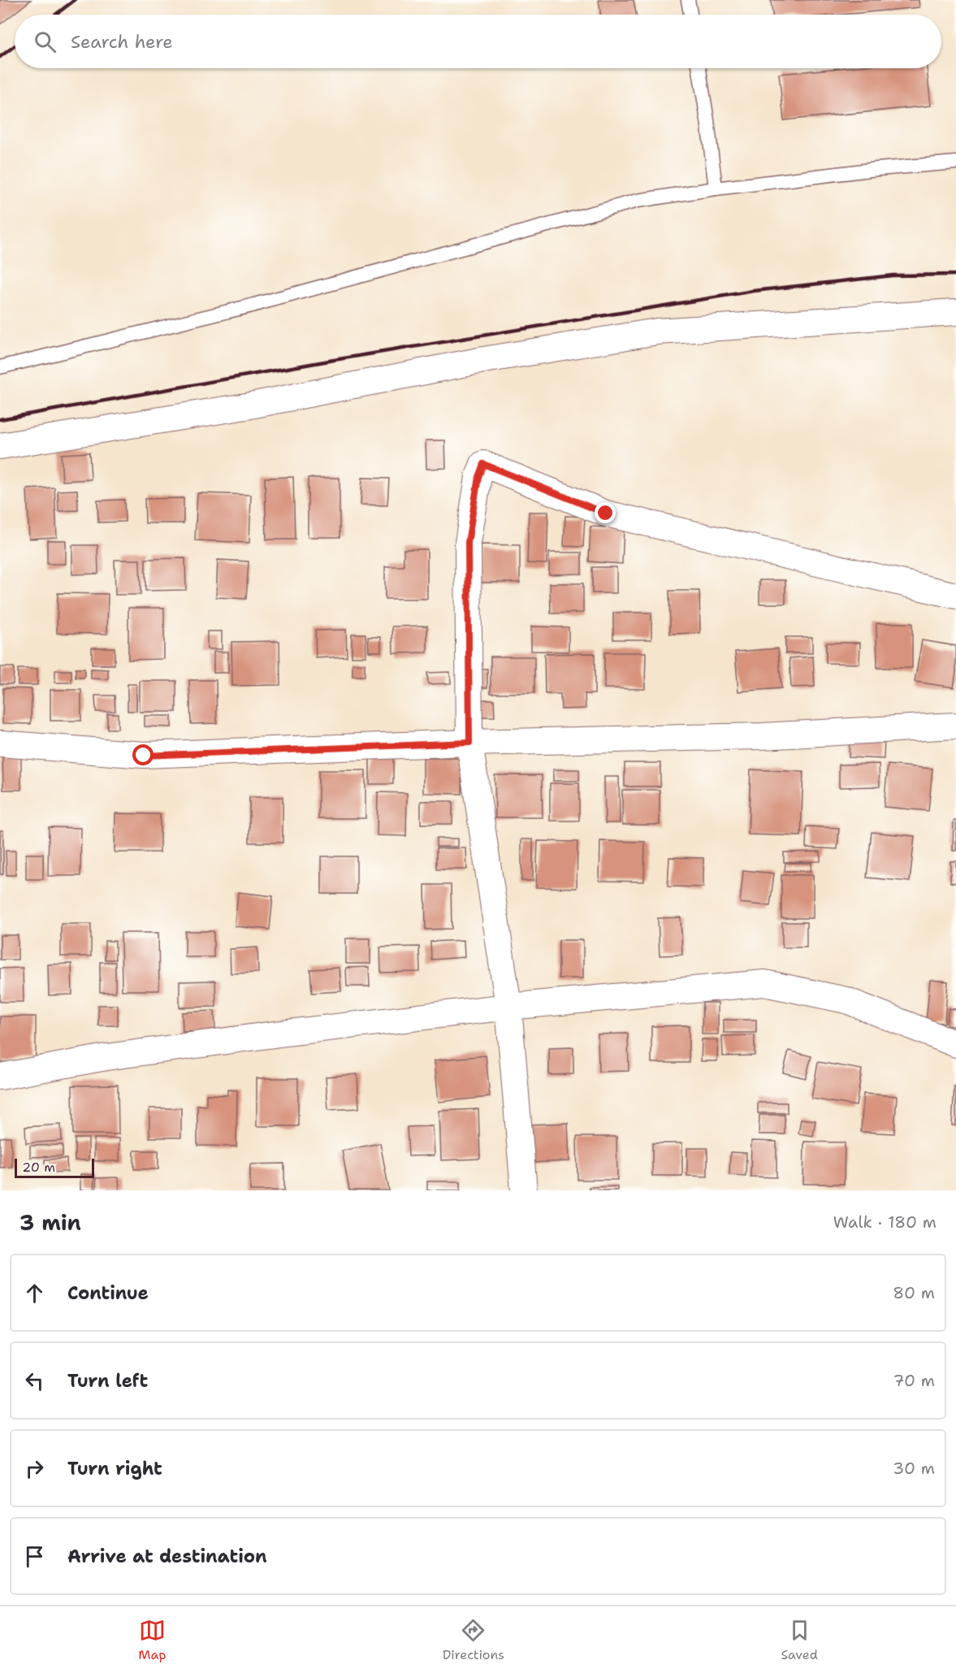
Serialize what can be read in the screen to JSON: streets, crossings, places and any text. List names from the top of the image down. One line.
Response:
{"scale_bar":"20 m","page":{"search":"Search here","scale":"20 m","heading":["3 min","Walk · 180 m"],"list":[["Continue","80 m"],["Turn left","70 m"],["Turn right","30 m"],"Arrive at destination"],"nav":["Map","Directions","Saved"]}}
